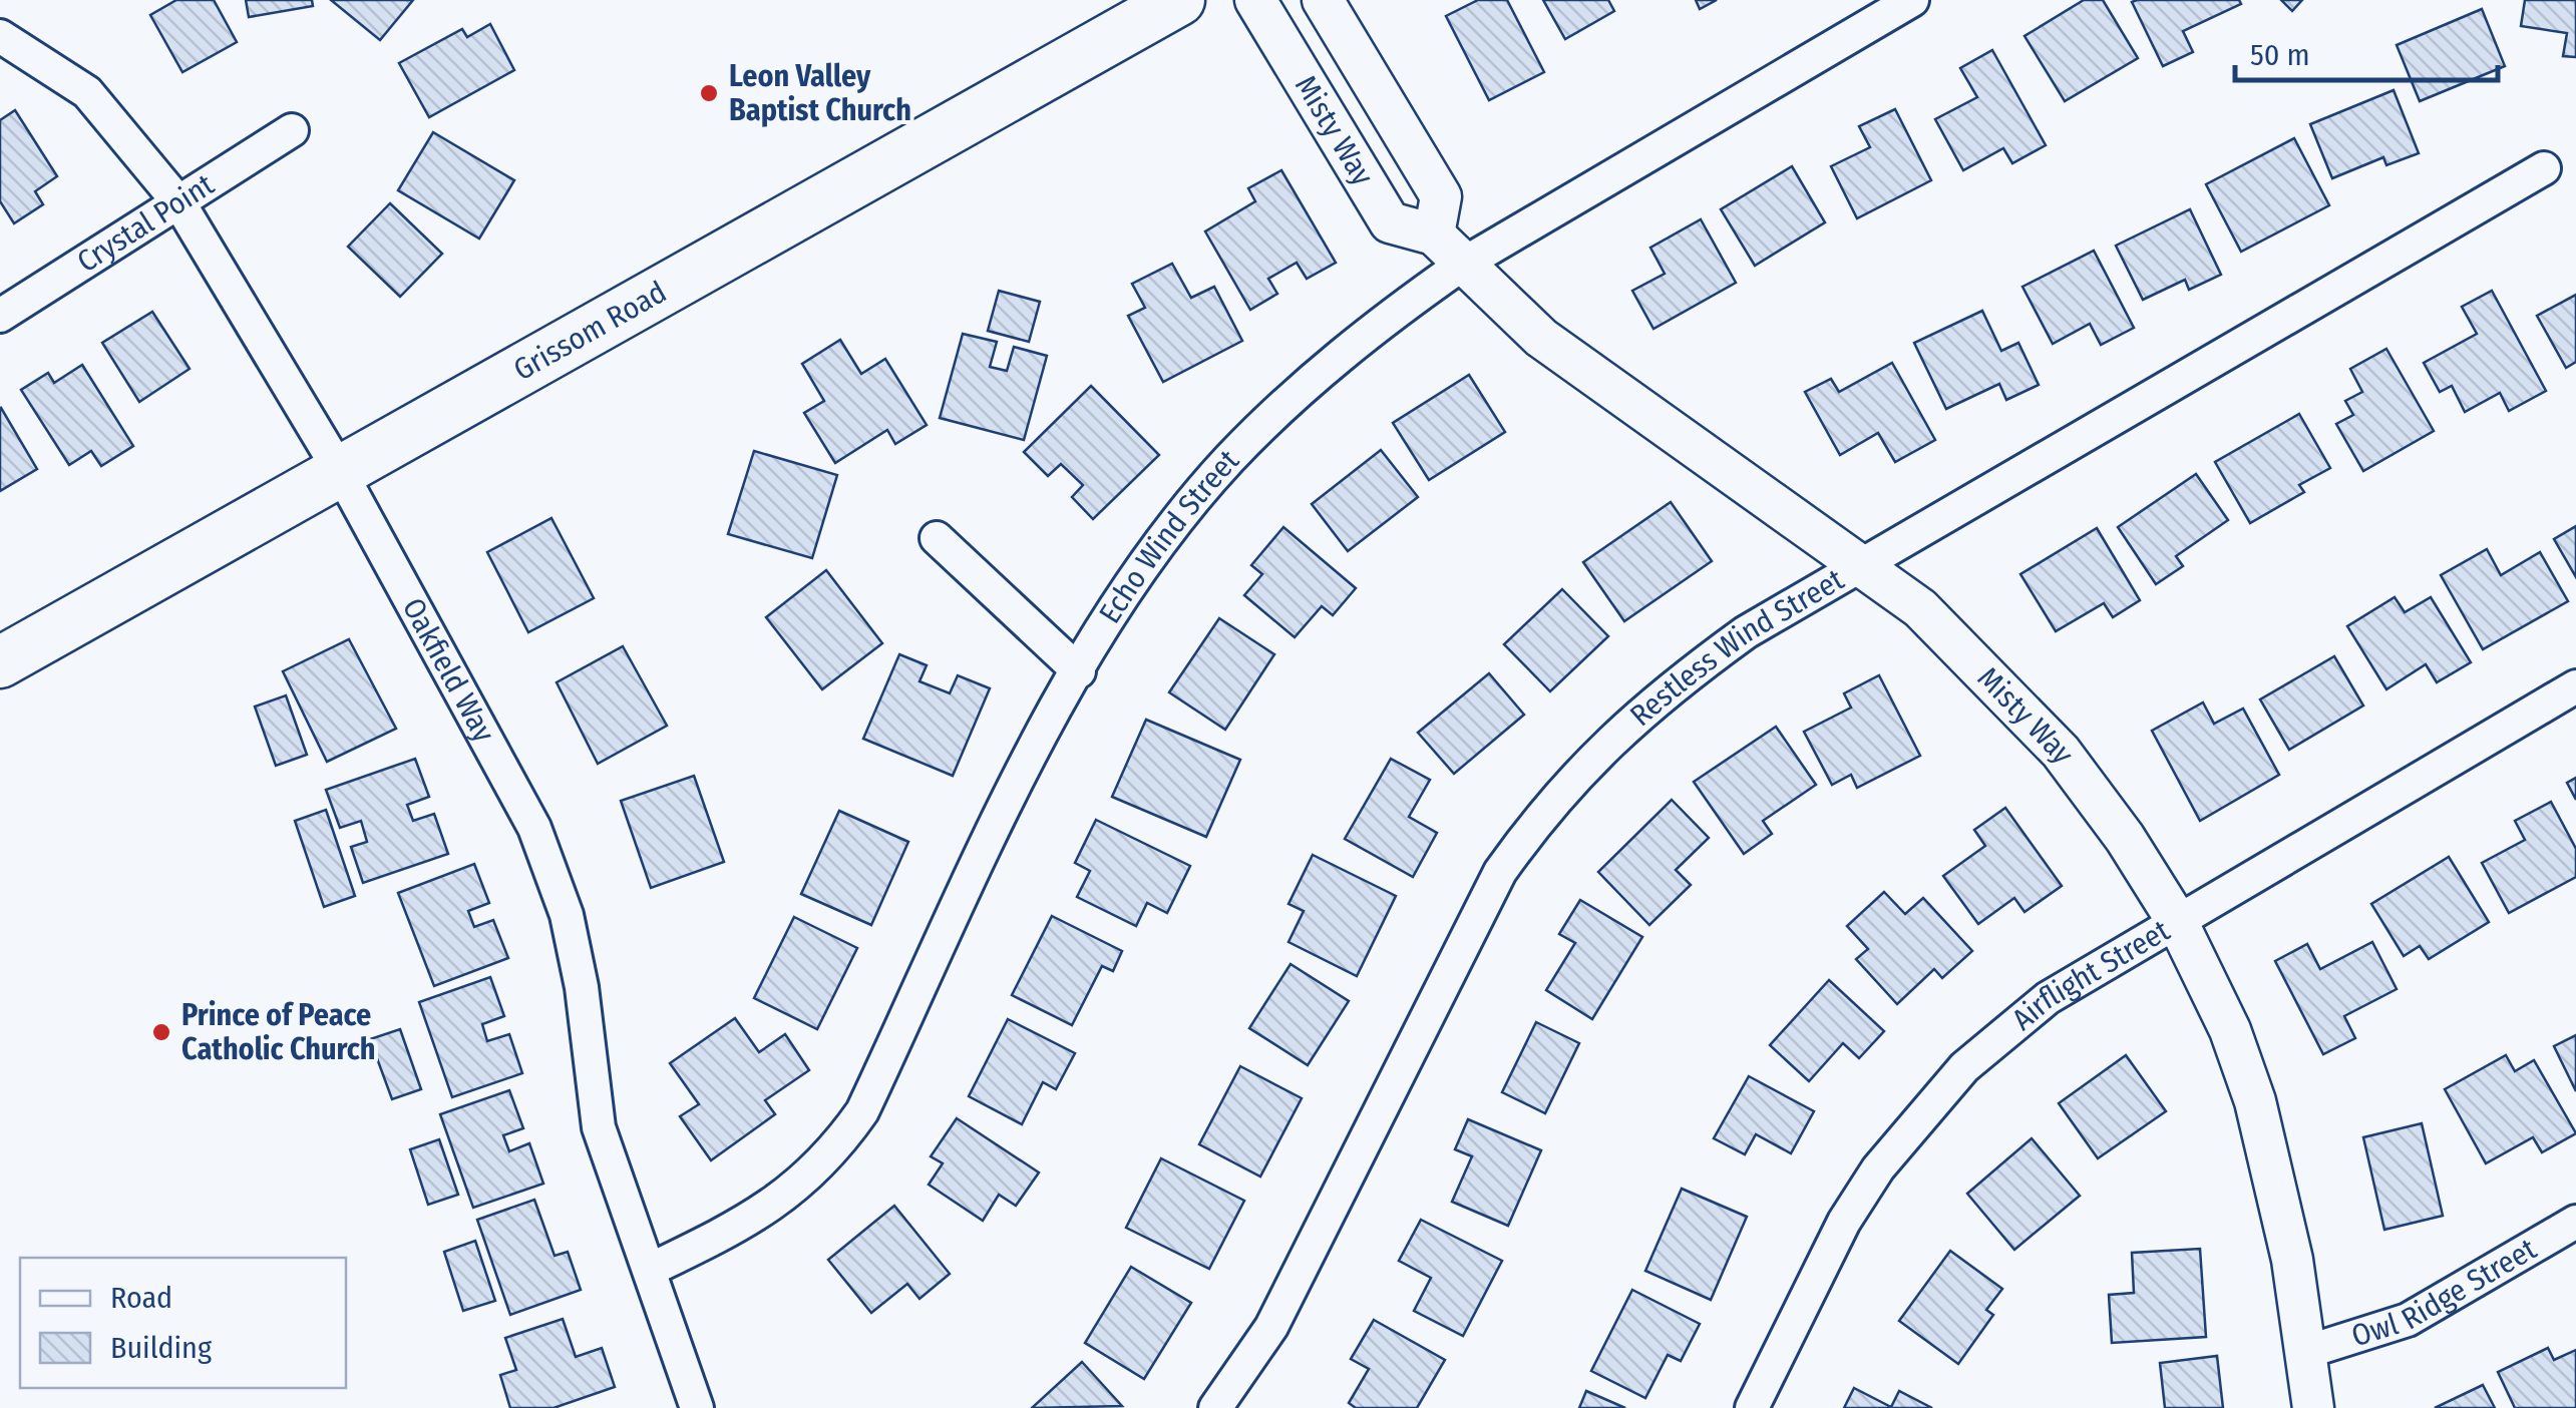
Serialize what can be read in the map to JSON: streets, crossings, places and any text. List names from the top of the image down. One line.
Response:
{"streets":{"main road":["Grissom Road"],"street":["Misty Way","Crystal Point","Echo Wind Street","Restless Wind Street","Oakfield Way","Airflight Street","Owl Ridge Street"]},"crossings":[["Misty Way","Echo Wind Street"],["Misty Way","Restless Wind Street"],["Misty Way","Airflight Street"],["Misty Way","Owl Ridge Street"],["Crystal Point","Oakfield Way"],["Grissom Road","Oakfield Way"],["Echo Wind Street","Oakfield Way"]],"places":["Leon Valley Baptist Church","Prince of Peace Catholic Church"],"legend":["Road","Building"],"scale_bar":"50 m"}
